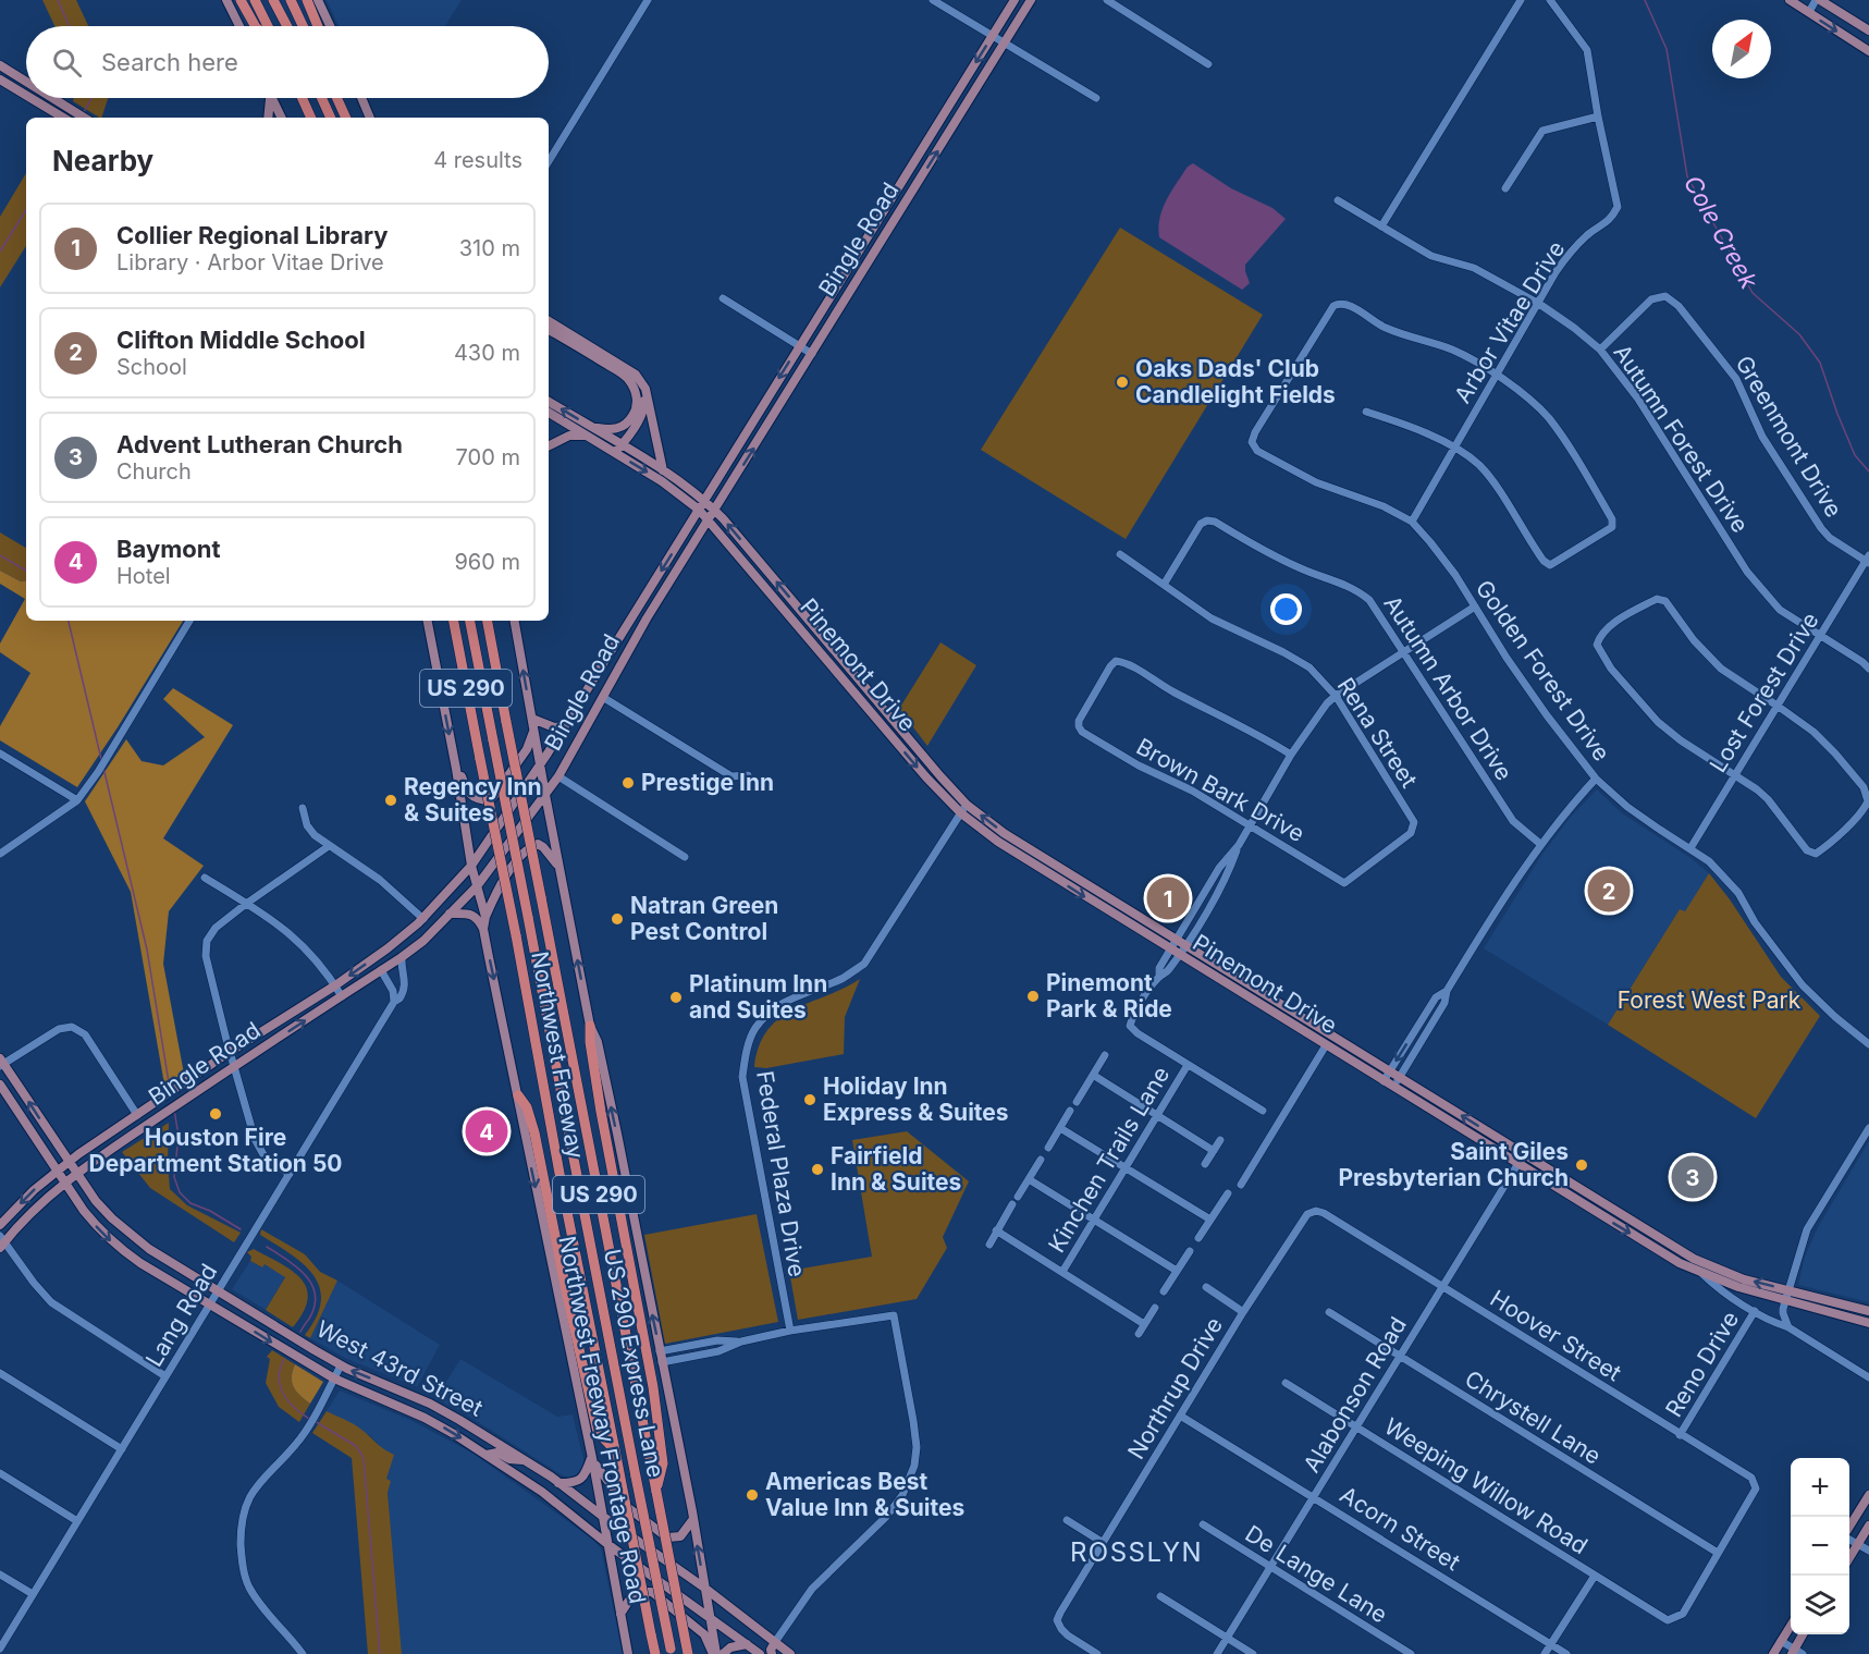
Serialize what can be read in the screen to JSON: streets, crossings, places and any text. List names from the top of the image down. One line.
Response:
{"streets":{"highway":["US 290","Northwest Freeway","US 290 Express Lane"],"main road":["Bingle Road","Pinemont Drive","West 43rd Street","Northwest Freeway Frontage Road"],"street":["Arbor Vitae Drive","Greenmont Drive","Autumn Forest Drive","Golden Forest Drive","Autumn Arbor Drive","Lost Forest Drive","Rena Street","Brown Bark Drive","Kinchen Trails Lane","Federal Plaza Drive","Lang Road","Hoover Street","Reno Drive","Northrup Drive","Alabonson Road","Chrystell Lane","Weeping Willow Road","Acorn Street","De Lange Lane"]},"crossings":[["Bingle Road","Pinemont Drive"],["Bingle Road","Lang Road"],["Bingle Road","West 43rd Street"],["Bingle Road","Northwest Freeway Frontage Road"],["Arbor Vitae Drive","Autumn Forest Drive"],["Arbor Vitae Drive","Golden Forest Drive"],["Greenmont Drive","Autumn Forest Drive"],["Greenmont Drive","Lost Forest Drive"],["Autumn Forest Drive","Lost Forest Drive"],["Pinemont Drive","Federal Plaza Drive"],["Pinemont Drive","Alabonson Road"],["Golden Forest Drive","Lost Forest Drive"],["Autumn Arbor Drive","Rena Street"],["Rena Street","Brown Bark Drive"],["Lang Road","West 43rd Street"],["Hoover Street","Reno Drive"],["Hoover Street","Northrup Drive"],["Hoover Street","Alabonson Road"],["Hoover Street","Chrystell Lane"],["Hoover Street","Weeping Willow Road"],["West 43rd Street","Northwest Freeway Frontage Road"],["Northrup Drive","Acorn Street"],["Alabonson Road","Chrystell Lane"],["Alabonson Road","Weeping Willow Road"],["Alabonson Road","Acorn Street"],["Alabonson Road","De Lange Lane"],["Chrystell Lane","Weeping Willow Road"]],"one_way":["Northwest Freeway Frontage Road"],"districts":["ROSSLYN"],"water":["Cole Creek"],"parks":["Forest West Park"],"places":["Oaks Dads' Club Candlelight Fields","Prestige Inn","Regency Inn & Suites","Natran Green Pest Control","Pinemont Park & Ride","Platinum Inn and Suites","Holiday Inn Express & Suites","Houston Fire Department Station 50","Saint Giles Presbyterian Church","Fairfield Inn & Suites","Americas Best Value Inn & Suites"],"north":"top right","page":{"search":"Search here","heading":["Nearby","4 results"],"list":[{"mark":"1","name":"Collier Regional Library","note":"Library · Arbor Vitae Drive","value":"310 m"},{"mark":"2","name":"Clifton Middle School","note":"School","value":"430 m"},{"mark":"3","name":"Advent Lutheran Church","note":"Church","value":"700 m"},{"mark":"4","name":"Baymont","note":"Hotel","value":"960 m"}],"pins":["2","1","4","3"],"map_buttons":["+","−"]}}
